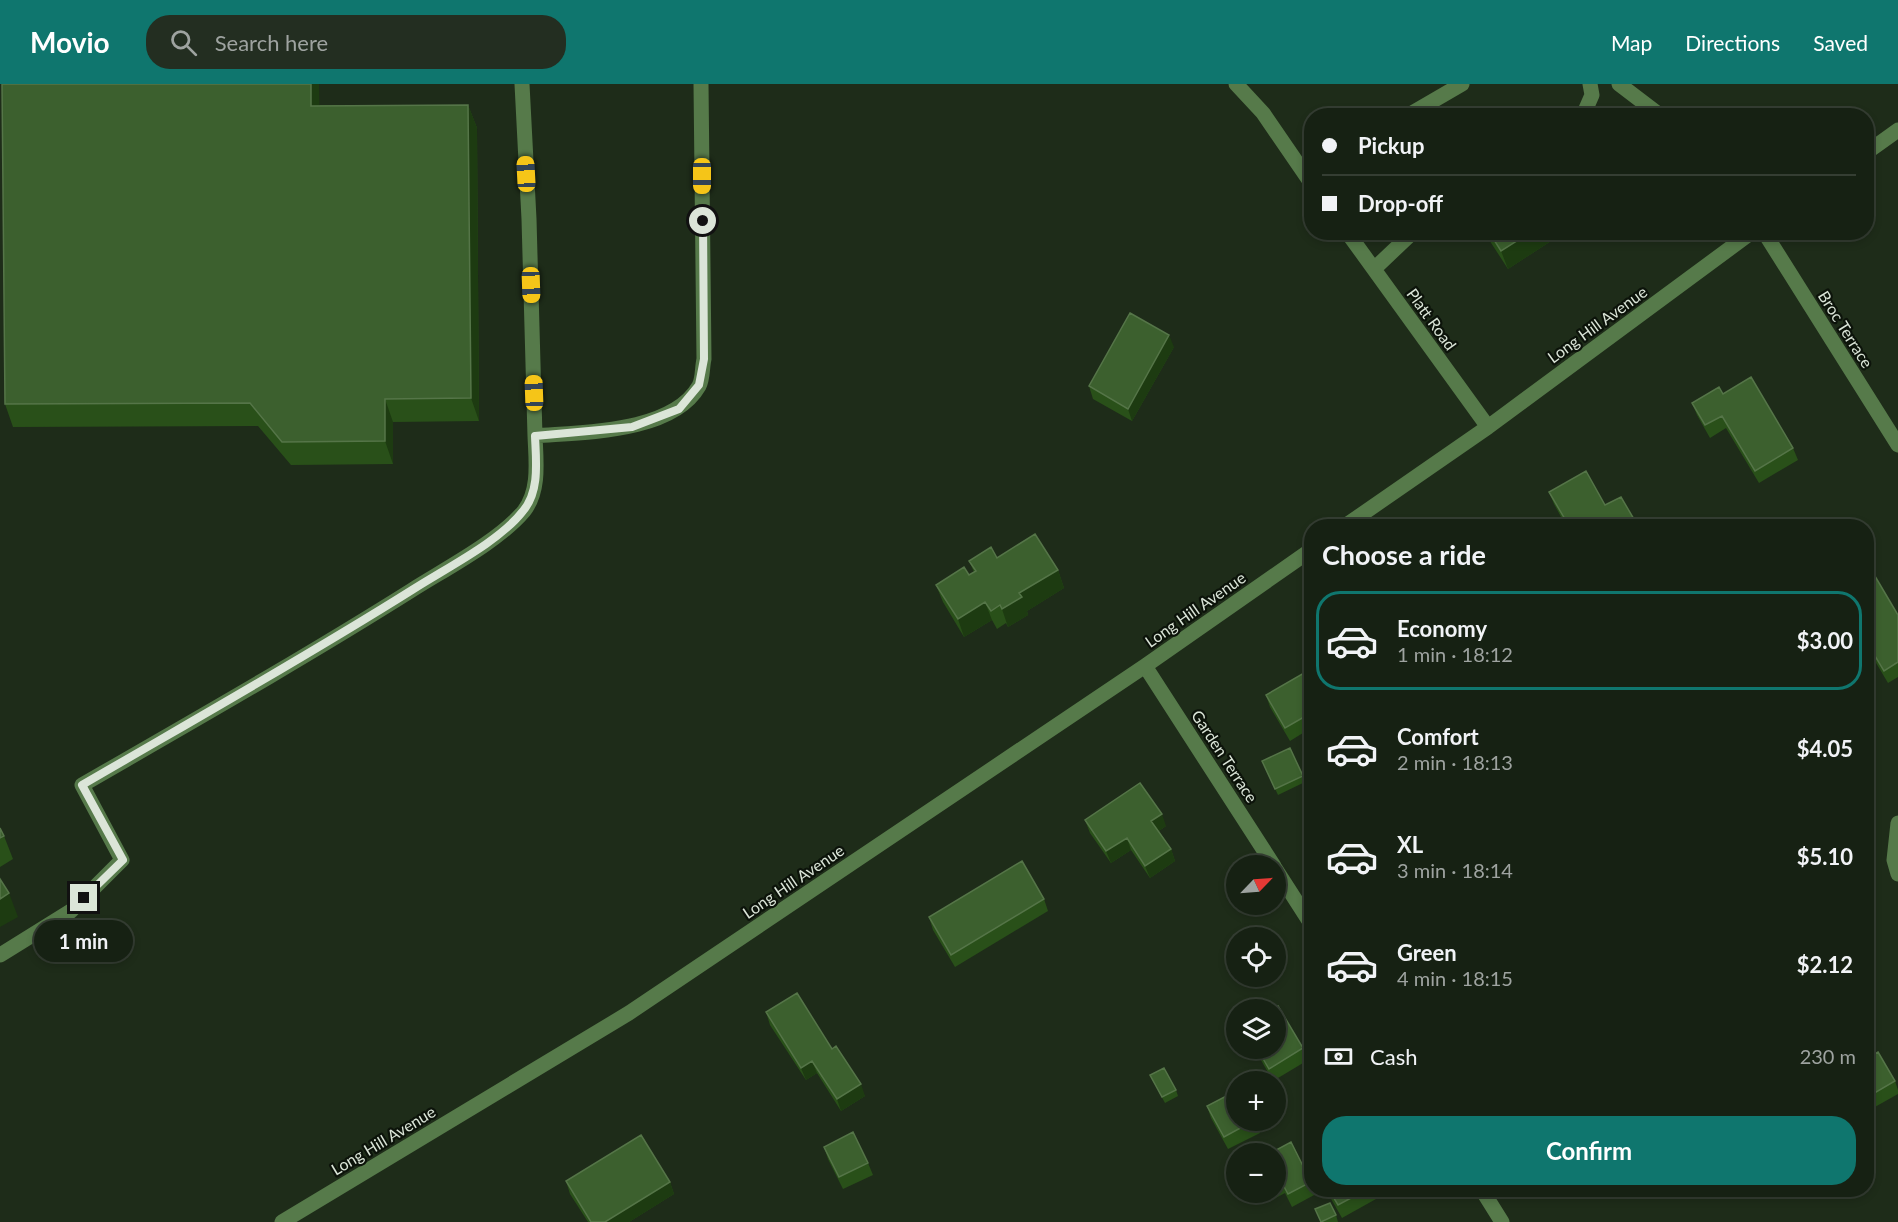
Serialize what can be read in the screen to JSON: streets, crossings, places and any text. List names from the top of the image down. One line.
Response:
{"streets":{"street":["Platt Road","Long Hill Avenue","Broc Terrace","Garden Terrace"]},"crossings":[["Platt Road","Long Hill Avenue"],["Long Hill Avenue","Garden Terrace"]],"north":"top right","page":{"header":"Movio","search":"Search here","nav":["Map","Directions","Saved"],"banner":["Pickup","Drop-off"],"heading":"Choose a ride","list":[{"name":"Economy","note":"1 min · 18:12","value":"$3.00"},{"name":"Comfort","note":"2 min · 18:13","value":"$4.05"},{"name":"XL","note":"3 min · 18:14","value":"$5.10"},{"name":"Green","note":"4 min · 18:15","value":"$2.12"}],"map_buttons":["+","−"],"bubble":"1 min","pay":["Cash","230 m"],"buttons":"Confirm"}}
